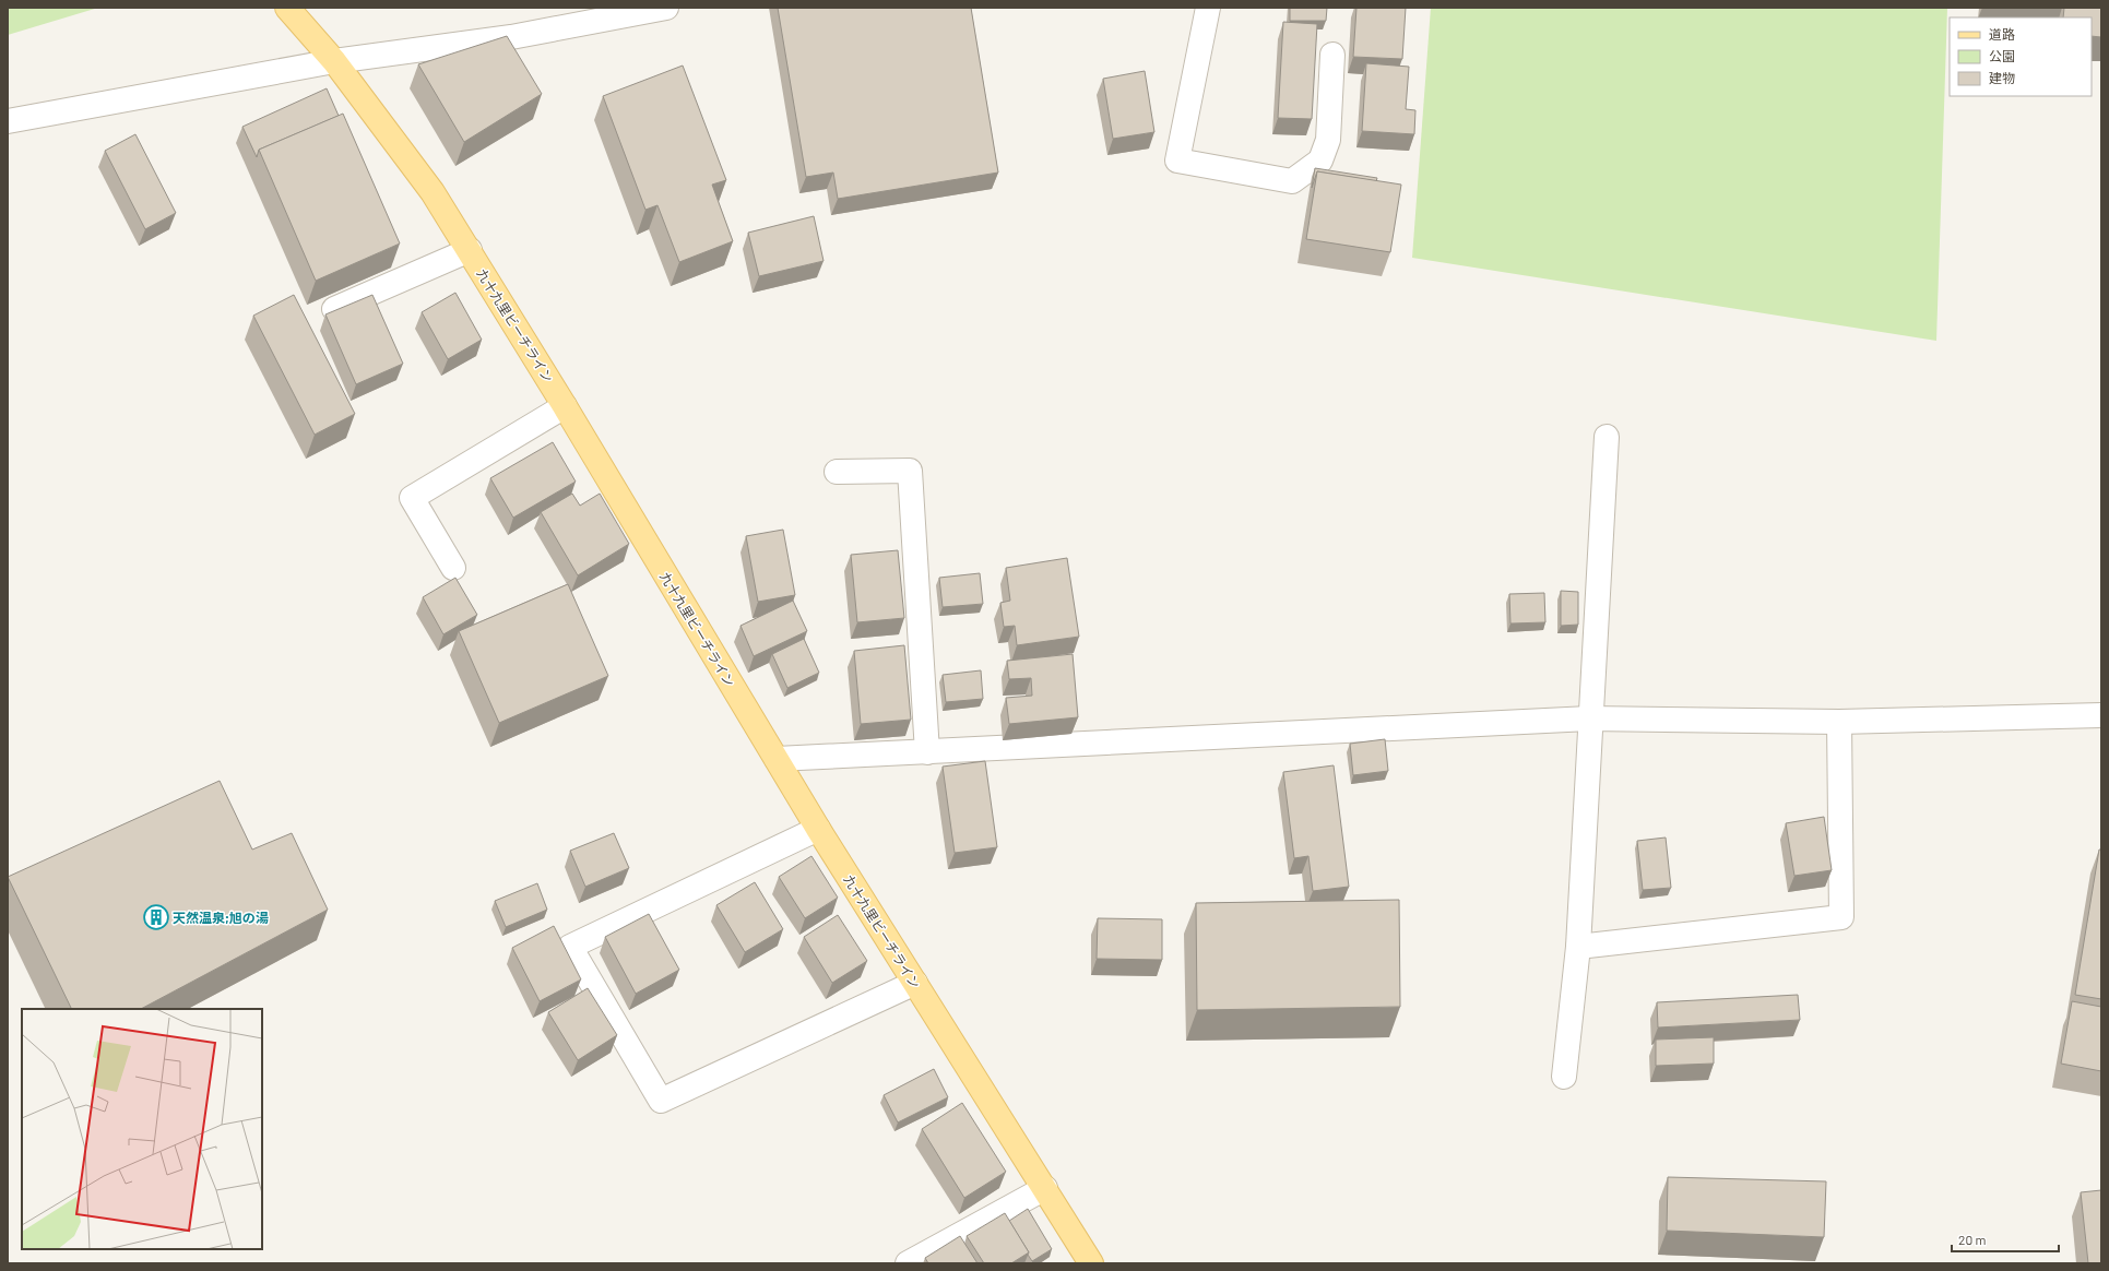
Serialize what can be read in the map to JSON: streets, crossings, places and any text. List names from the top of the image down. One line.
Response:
{"streets":{"main road":["九十九里ビーチライン"]},"places":{"building":["天然温泉;旭の湯"]},"legend":["道路","公園","建物"],"scale_bar":"20 m"}
